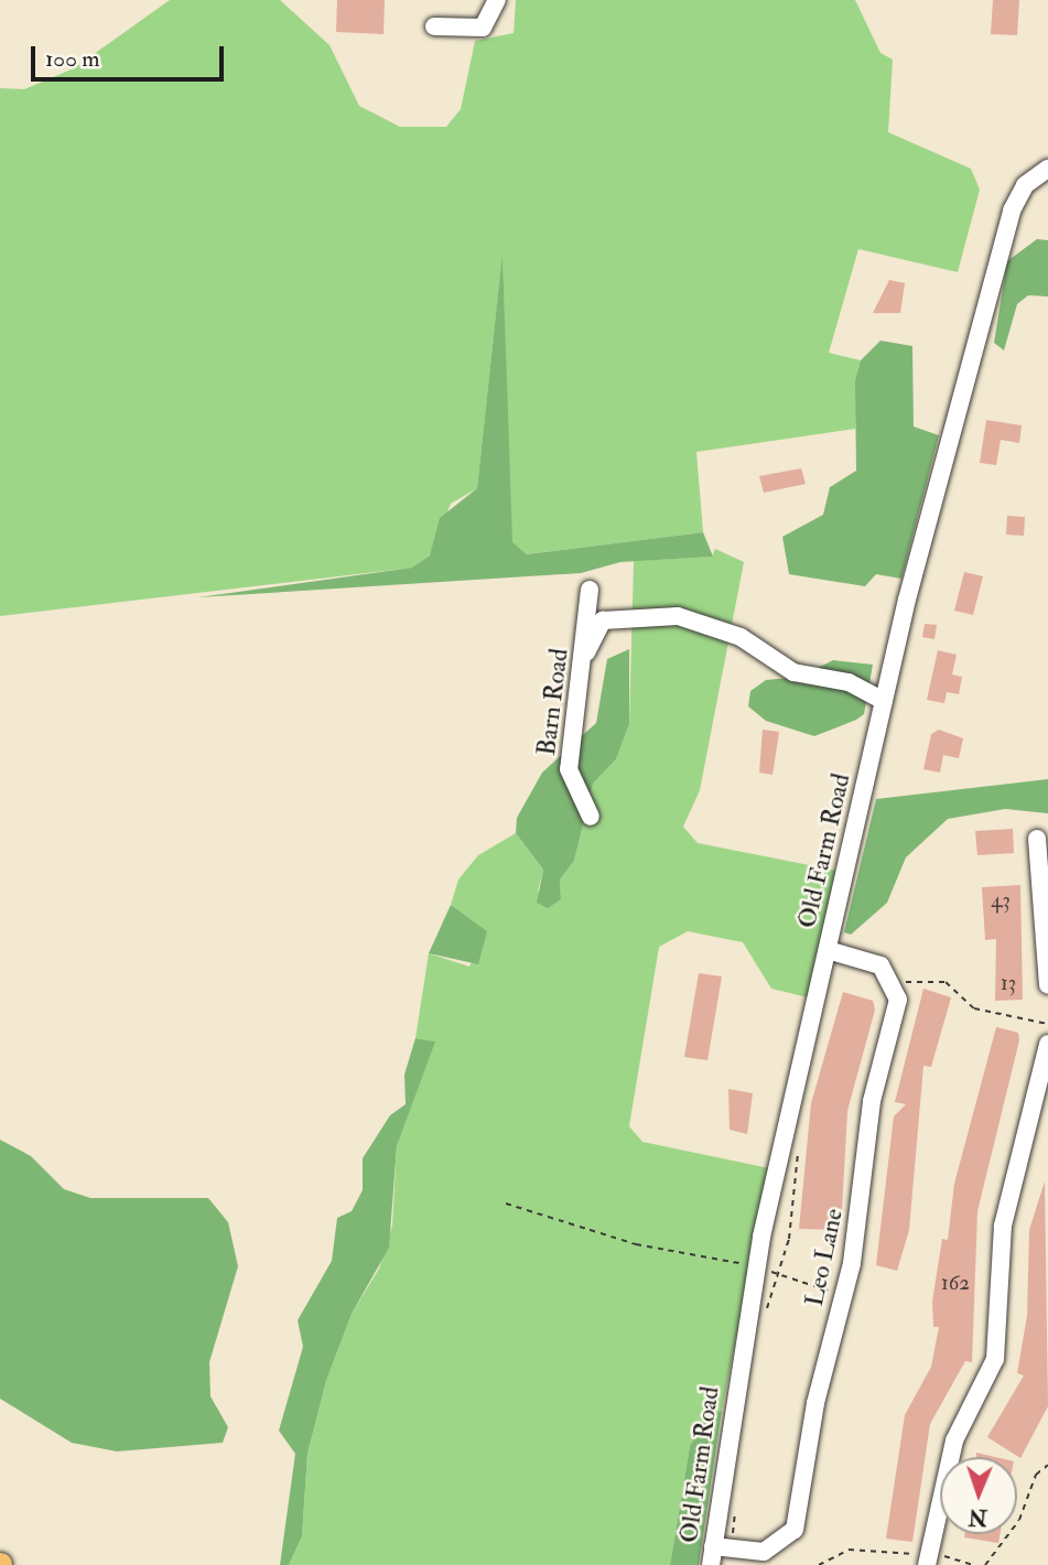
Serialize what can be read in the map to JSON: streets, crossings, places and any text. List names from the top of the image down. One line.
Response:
{"streets":{"street":["Barn Road","Old Farm Road","Leo Lane"]},"crossings":[["Old Farm Road","Leo Lane"]],"house_numbers":["43","13","162"],"scale_bar":"100 m","north":"bottom"}
